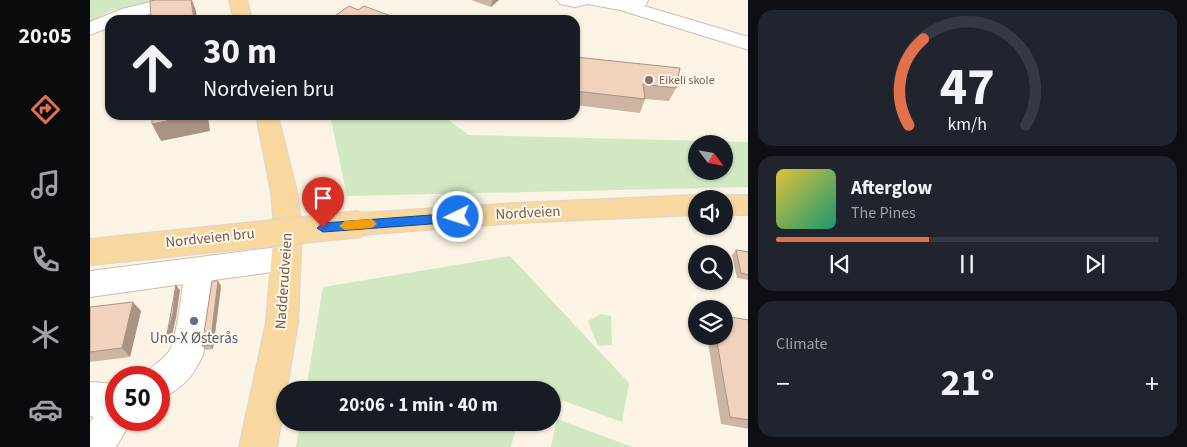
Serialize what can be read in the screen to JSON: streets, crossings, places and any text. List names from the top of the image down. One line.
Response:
{"streets":{"main road":["Nordveien","Nordveien bru","Nadderudveien"]},"crossings":[["Nordveien","Nordveien bru"]],"places":["Eikeli skole","Uno-X Østerås"],"north":"bottom right","page":{"tabs":"20:05","turn":["30 m","Nordveien bru"],"song":["Afterglow","The Pines"],"tile":"Climate","heat":["−","21°","+"],"limit":"50","trip":"20:06 · 1 min · 40 m","gauge":["47","km/h"]}}
